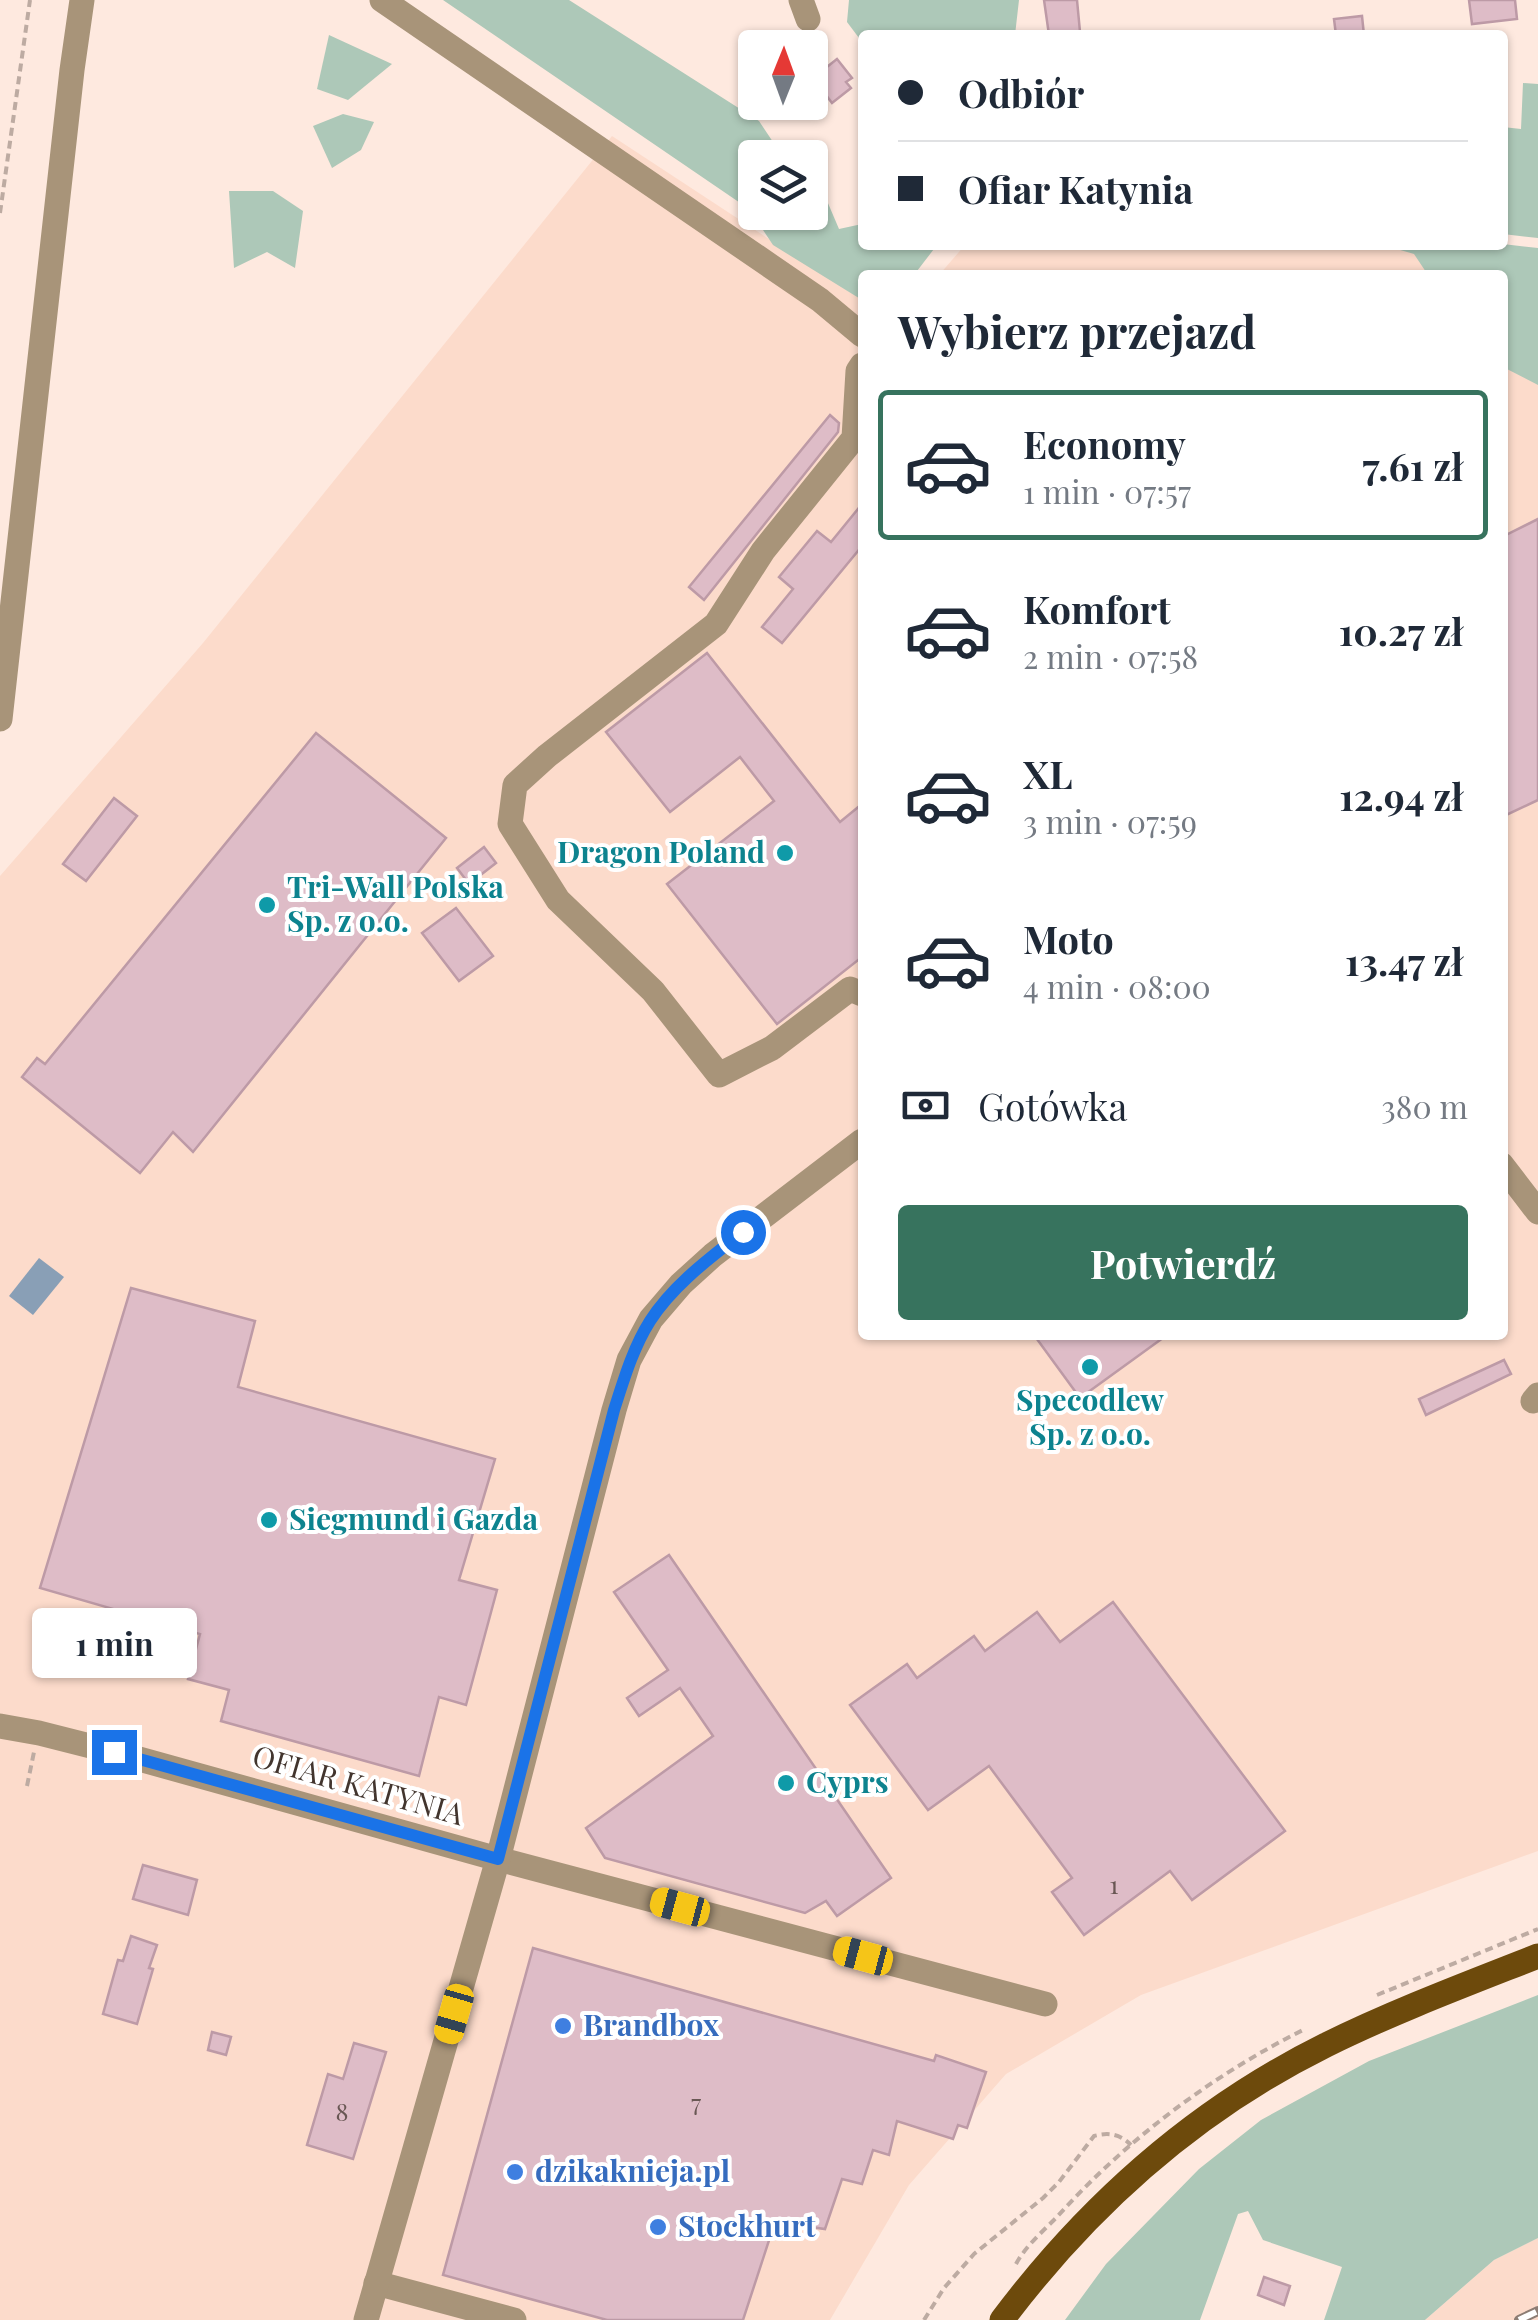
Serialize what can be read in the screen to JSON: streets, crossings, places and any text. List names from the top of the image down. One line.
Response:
{"streets":{"street":["OFIAR KATYNIA"]},"places":["Dragon Poland","Tri-Wall Polska Sp. z o.o.","Specodlew Sp. z o.o.","Siegmund i Gazda","Cyprs","Brandbox","dzikaknieja.pl","Stockhurt"],"house_numbers":["1","7","8"],"north":"top","page":{"banner":["Odbiór","Ofiar Katynia"],"heading":"Wybierz przejazd","list":[{"name":"Economy","note":"1 min · 07:57","value":"7.61 zł"},{"name":"Komfort","note":"2 min · 07:58","value":"10.27 zł"},{"name":"XL","note":"3 min · 07:59","value":"12.94 zł"},{"name":"Moto","note":"4 min · 08:00","value":"13.47 zł"}],"pay":["Gotówka","380 m"],"buttons":"Potwierdź","bubble":"1 min"}}
